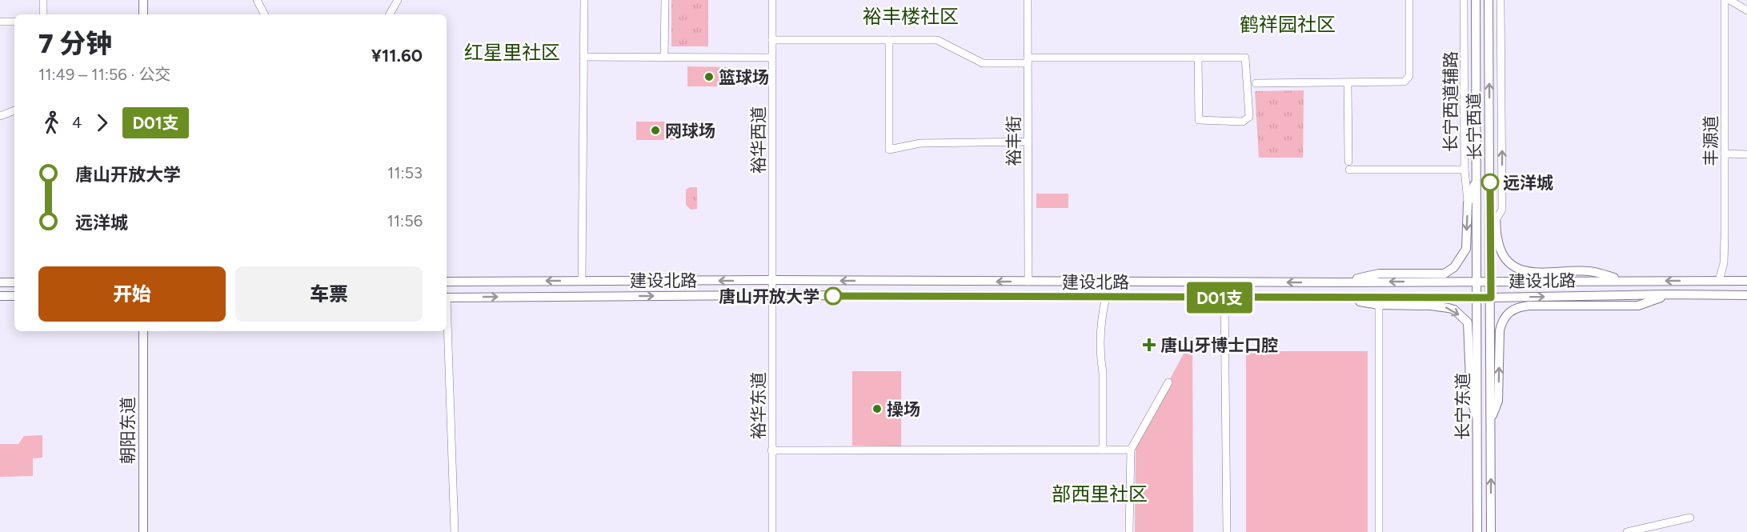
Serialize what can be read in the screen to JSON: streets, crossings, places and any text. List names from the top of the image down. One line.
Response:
{"streets":{"main road":["长宁西道","建设北路","长宁东道","朝阳东道"],"street":["长宁西道辅路","裕华西道","裕丰街","丰源道","裕华东道"]},"crossings":[["长宁西道","建设北路"],["长宁西道","长宁东道"],["裕华西道","建设北路"],["裕华西道","裕华东道"],["裕丰街","建设北路"],["丰源道","建设北路"],["建设北路","裕华东道"],["建设北路","长宁东道"]],"districts":["裕丰楼社区","鹤祥园社区","红星里社区","部西里社区"],"places":{"other":["篮球场","网球场","远洋城","唐山开放大学","操场"],"health":["唐山牙博士口腔"]},"lines":["bus line D01支"],"page":{"on_map":"D01支","heading":["7 分钟","11:49 – 11:56 · 公交","¥11.60"],"legs":["4","D01支"],"list":[{"name":"唐山开放大学","value":"11:53"},{"name":"远洋城","value":"11:56"}],"buttons":["开始","车票"]}}
